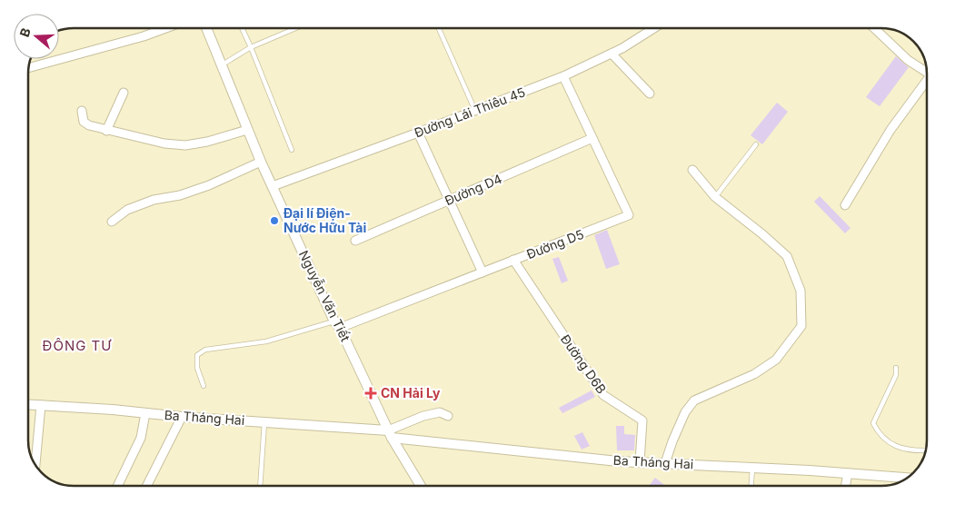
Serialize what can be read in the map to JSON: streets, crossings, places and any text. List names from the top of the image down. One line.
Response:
{"streets":{"street":["Đường Lái Thiêu 45","Đường D4","Đường D5","Nguyễn Văn Tiết","Đường D6B","Ba Tháng Hai"]},"crossings":[["Đường Lái Thiêu 45","Nguyễn Văn Tiết"],["Đường D4","Đường D5"],["Đường D5","Nguyễn Văn Tiết"],["Đường D5","Đường D6B"],["Nguyễn Văn Tiết","Ba Tháng Hai"],["Đường D6B","Ba Tháng Hai"]],"districts":["ĐÔNG TƯ"],"places":{"other":["Đại lí Điện- Nước Hữu Tài"],"health":["CN Hải Ly"]},"north":"left"}
